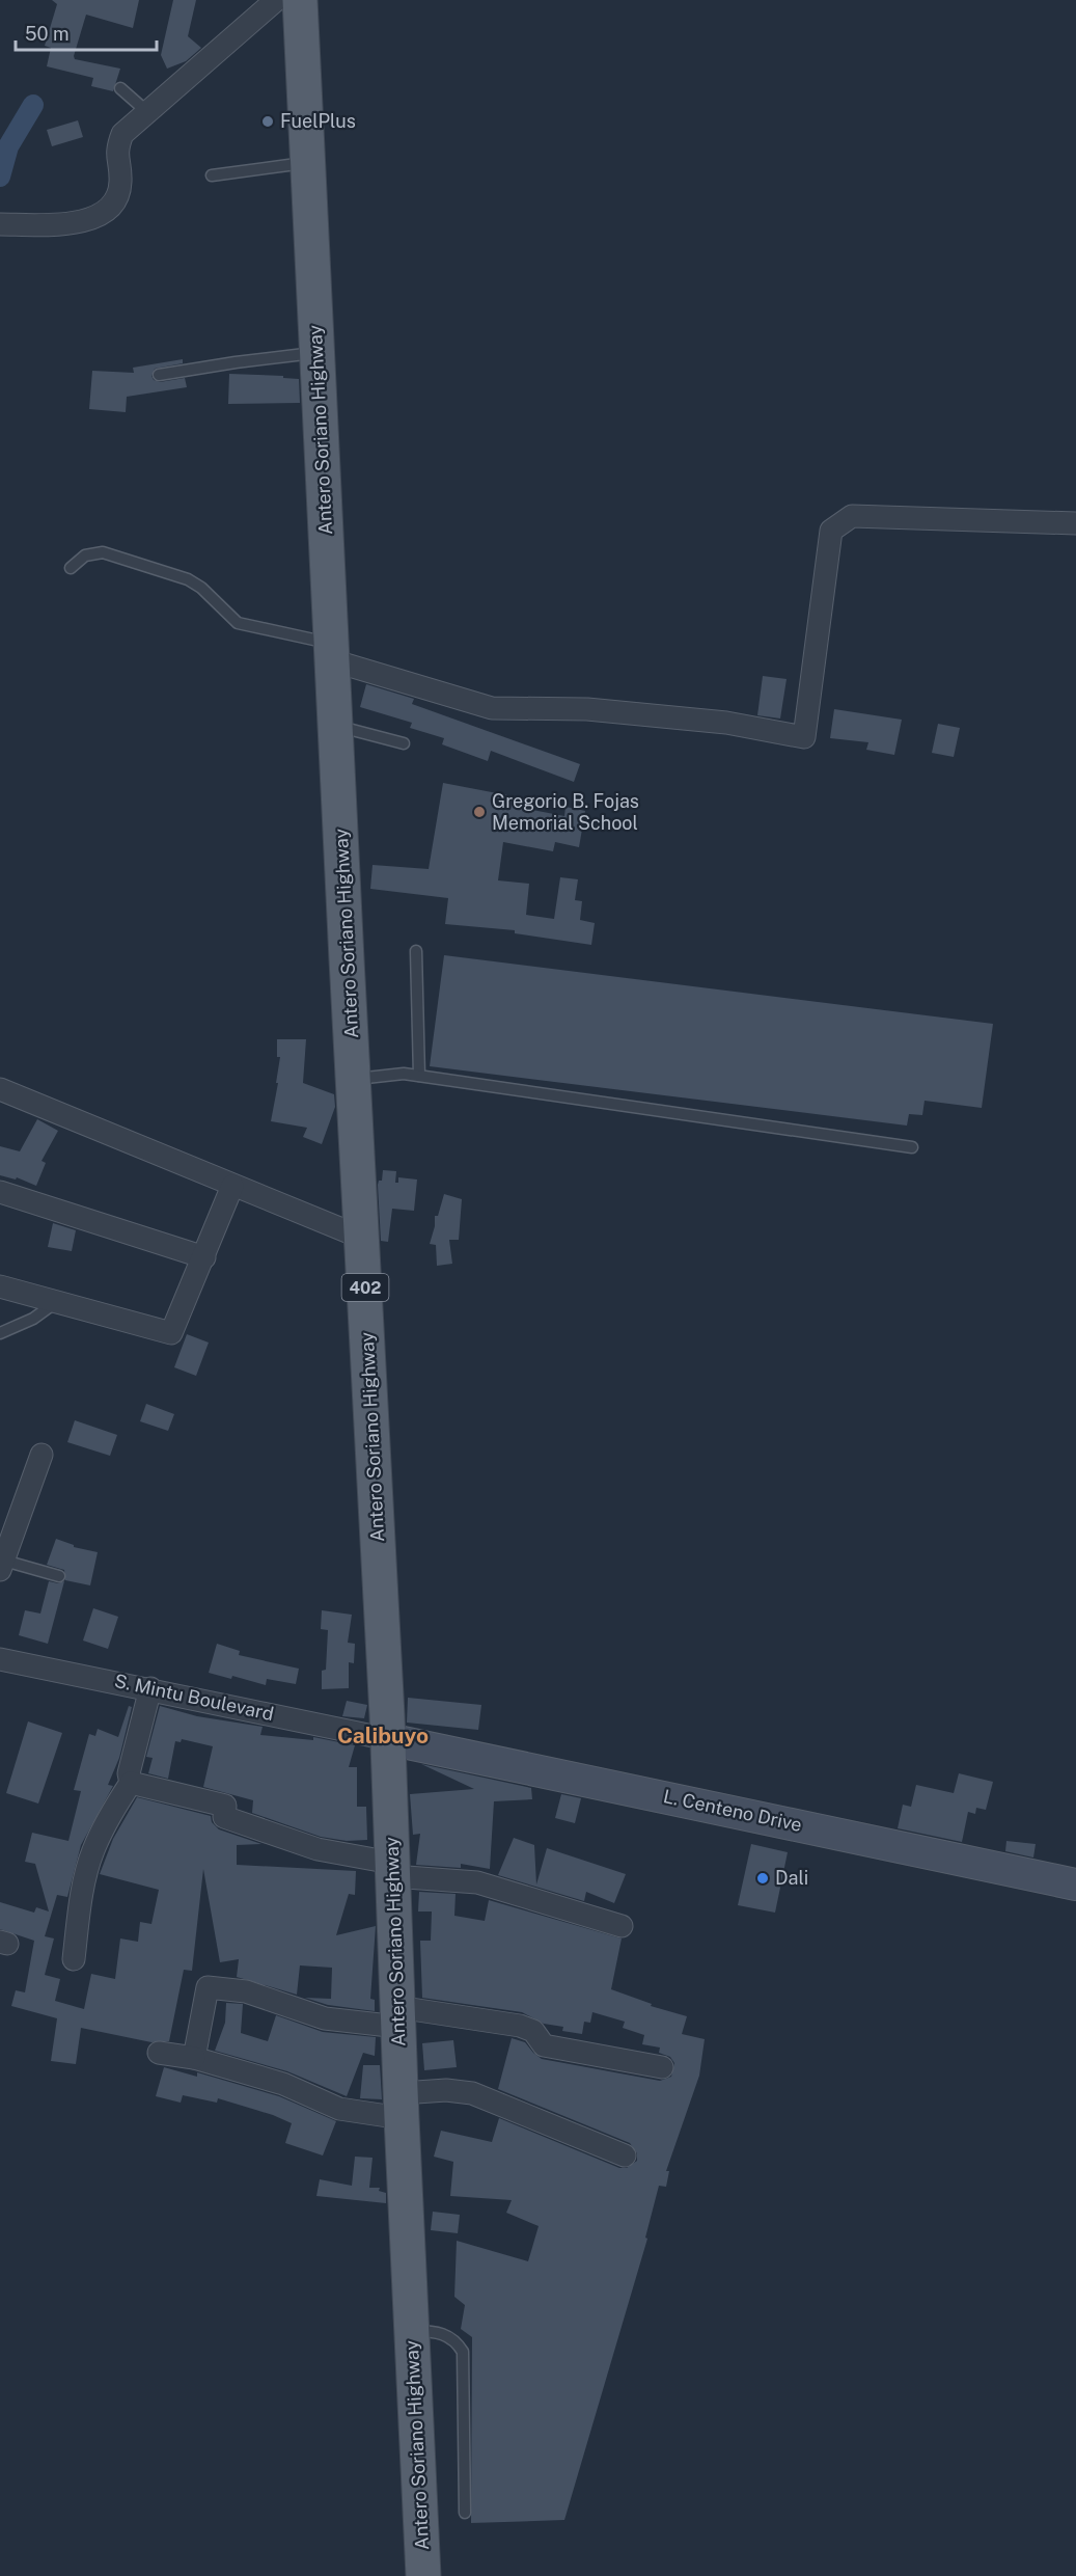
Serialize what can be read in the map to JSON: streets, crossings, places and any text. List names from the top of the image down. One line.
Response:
{"streets":{"main road":["Antero Soriano Highway","402"],"street":["S. Mintu Boulevard","L. Centeno Drive"]},"crossings":[["Antero Soriano Highway","S. Mintu Boulevard"],["Antero Soriano Highway","L. Centeno Drive"],["S. Mintu Boulevard","L. Centeno Drive"]],"districts":["Calibuyo"],"places":["FuelPlus","Gregorio B. Fojas Memorial School","Dali"],"scale_bar":"50 m"}
